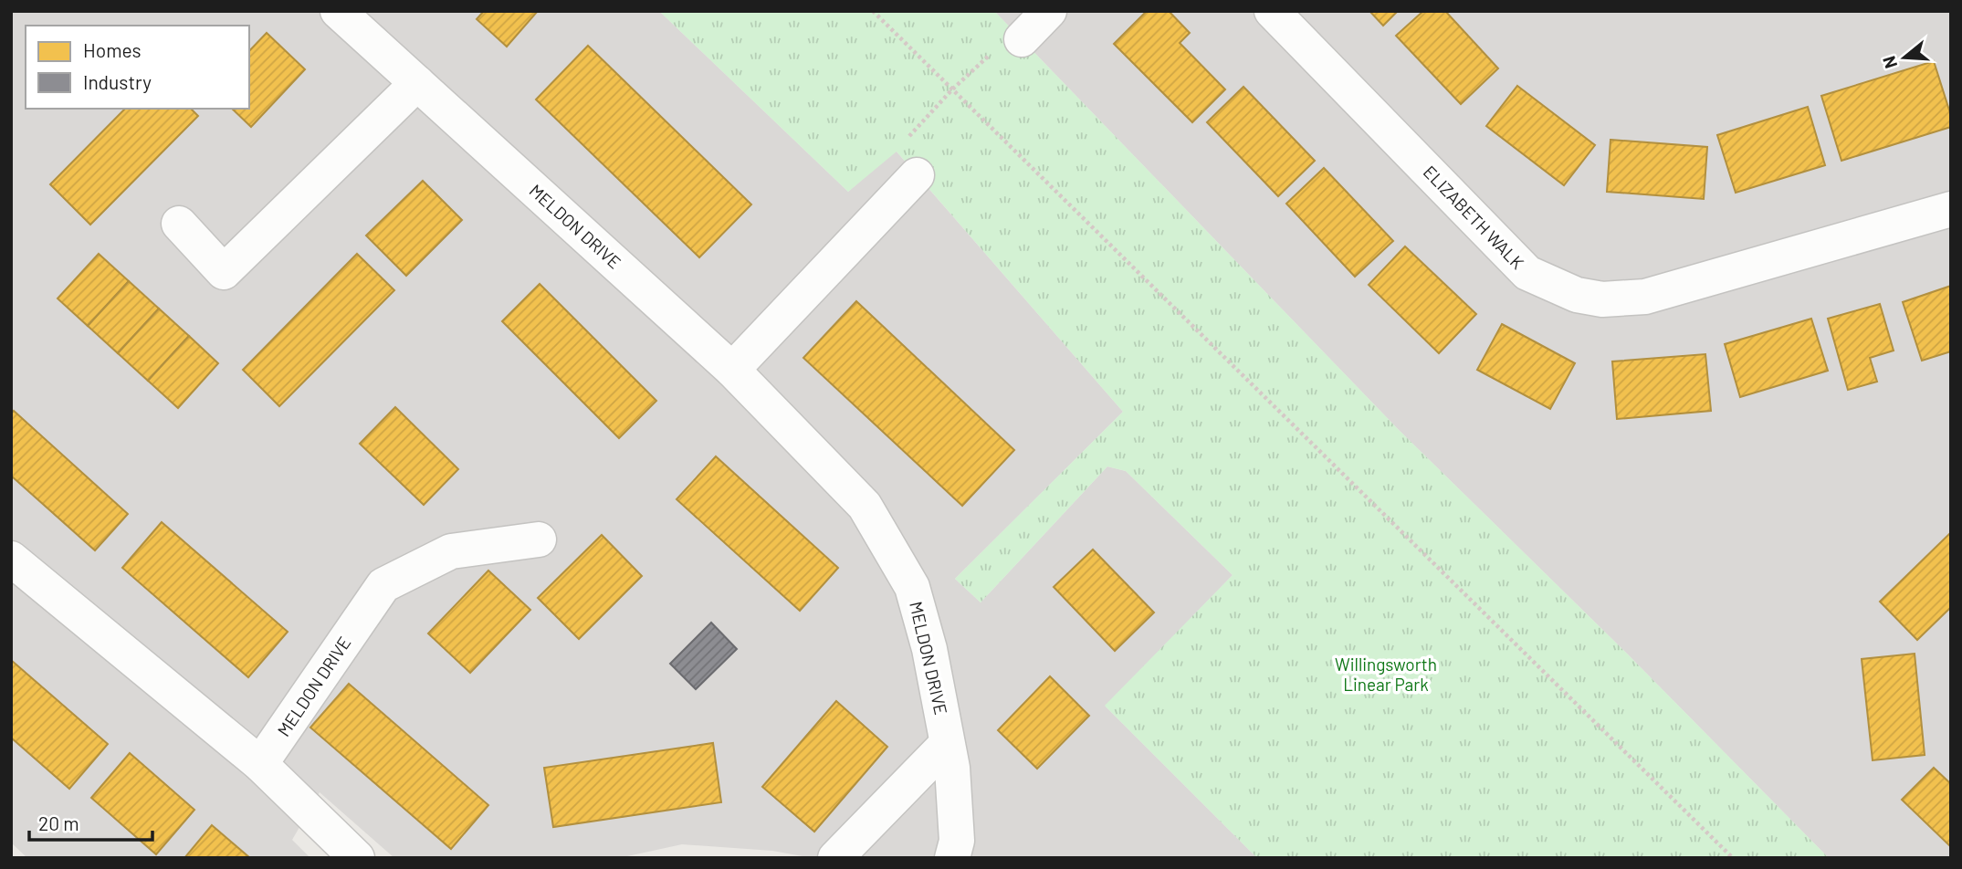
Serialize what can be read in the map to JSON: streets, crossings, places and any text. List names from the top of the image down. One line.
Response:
{"streets":{"street":["ELIZABETH WALK","MELDON DRIVE"]},"parks":["Willingsworth Linear Park"],"legend":["Homes","Industry"],"scale_bar":"20 m","north":"left"}
